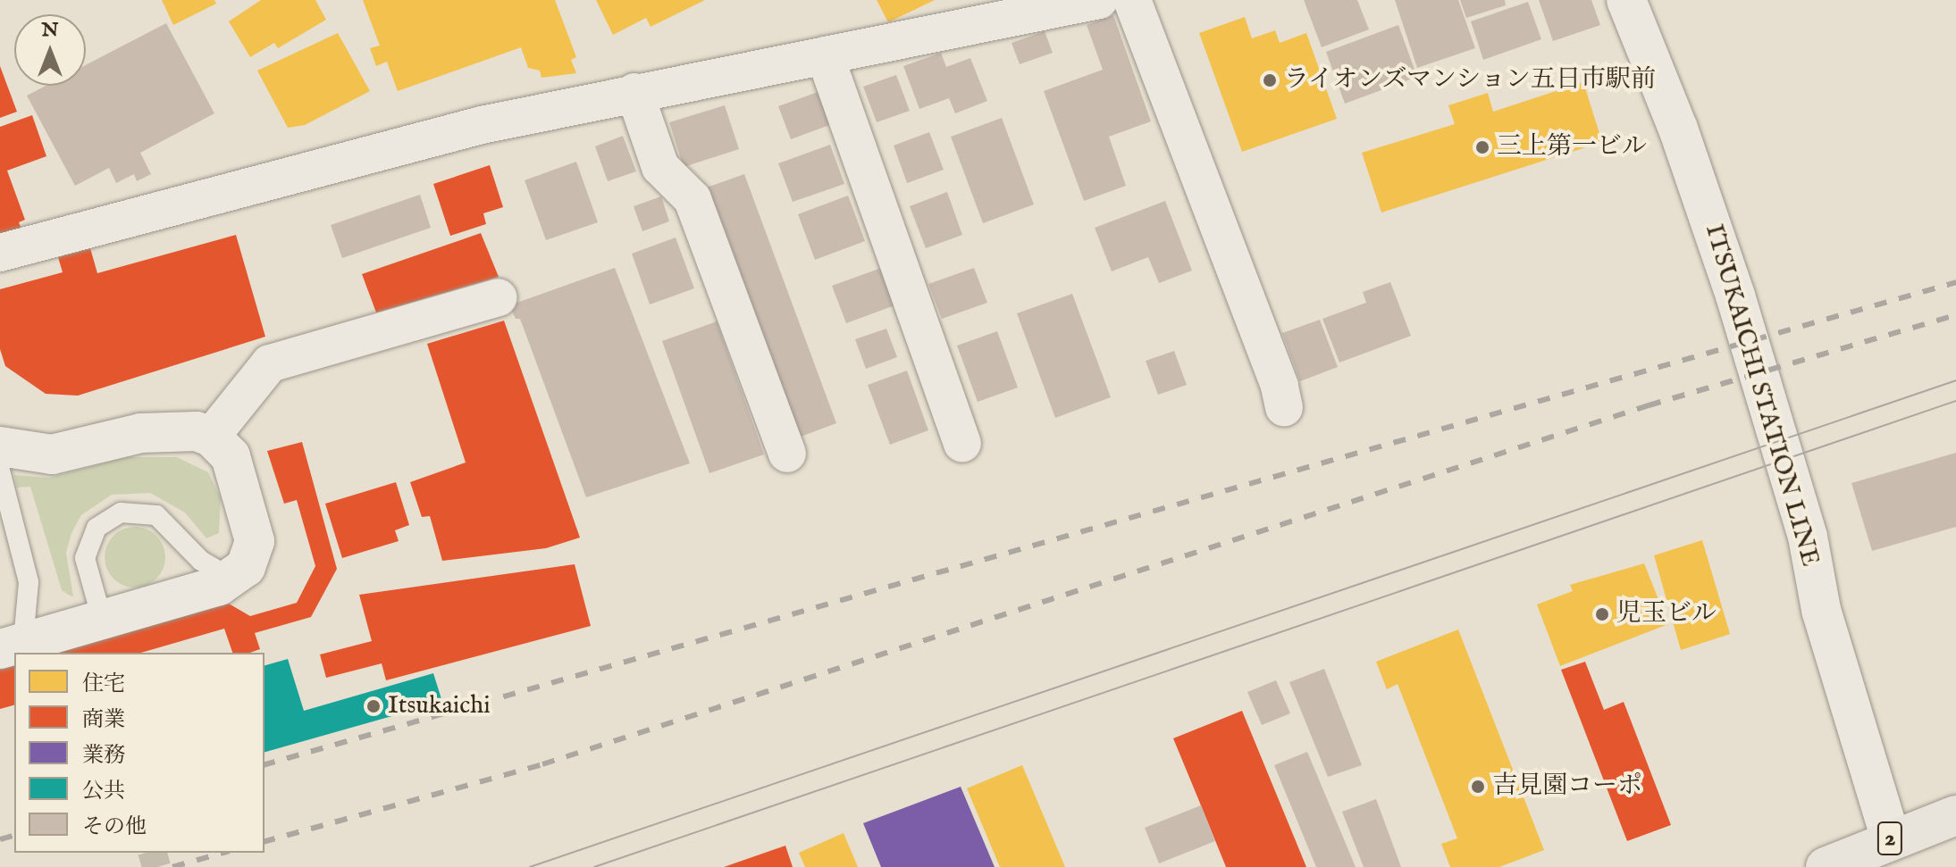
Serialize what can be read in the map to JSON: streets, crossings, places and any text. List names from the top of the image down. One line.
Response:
{"streets":{"highway":["2"],"main road":["ITSUKAICHI STATION LINE"]},"crossings":[["ITSUKAICHI STATION LINE","2"]],"places":["ライオンズマンション五日市駅前","三上第一ビル","児玉ビル","Itsukaichi","吉見園コーポ"],"legend":["住宅","商業","業務","公共","その他"],"north":"top"}
